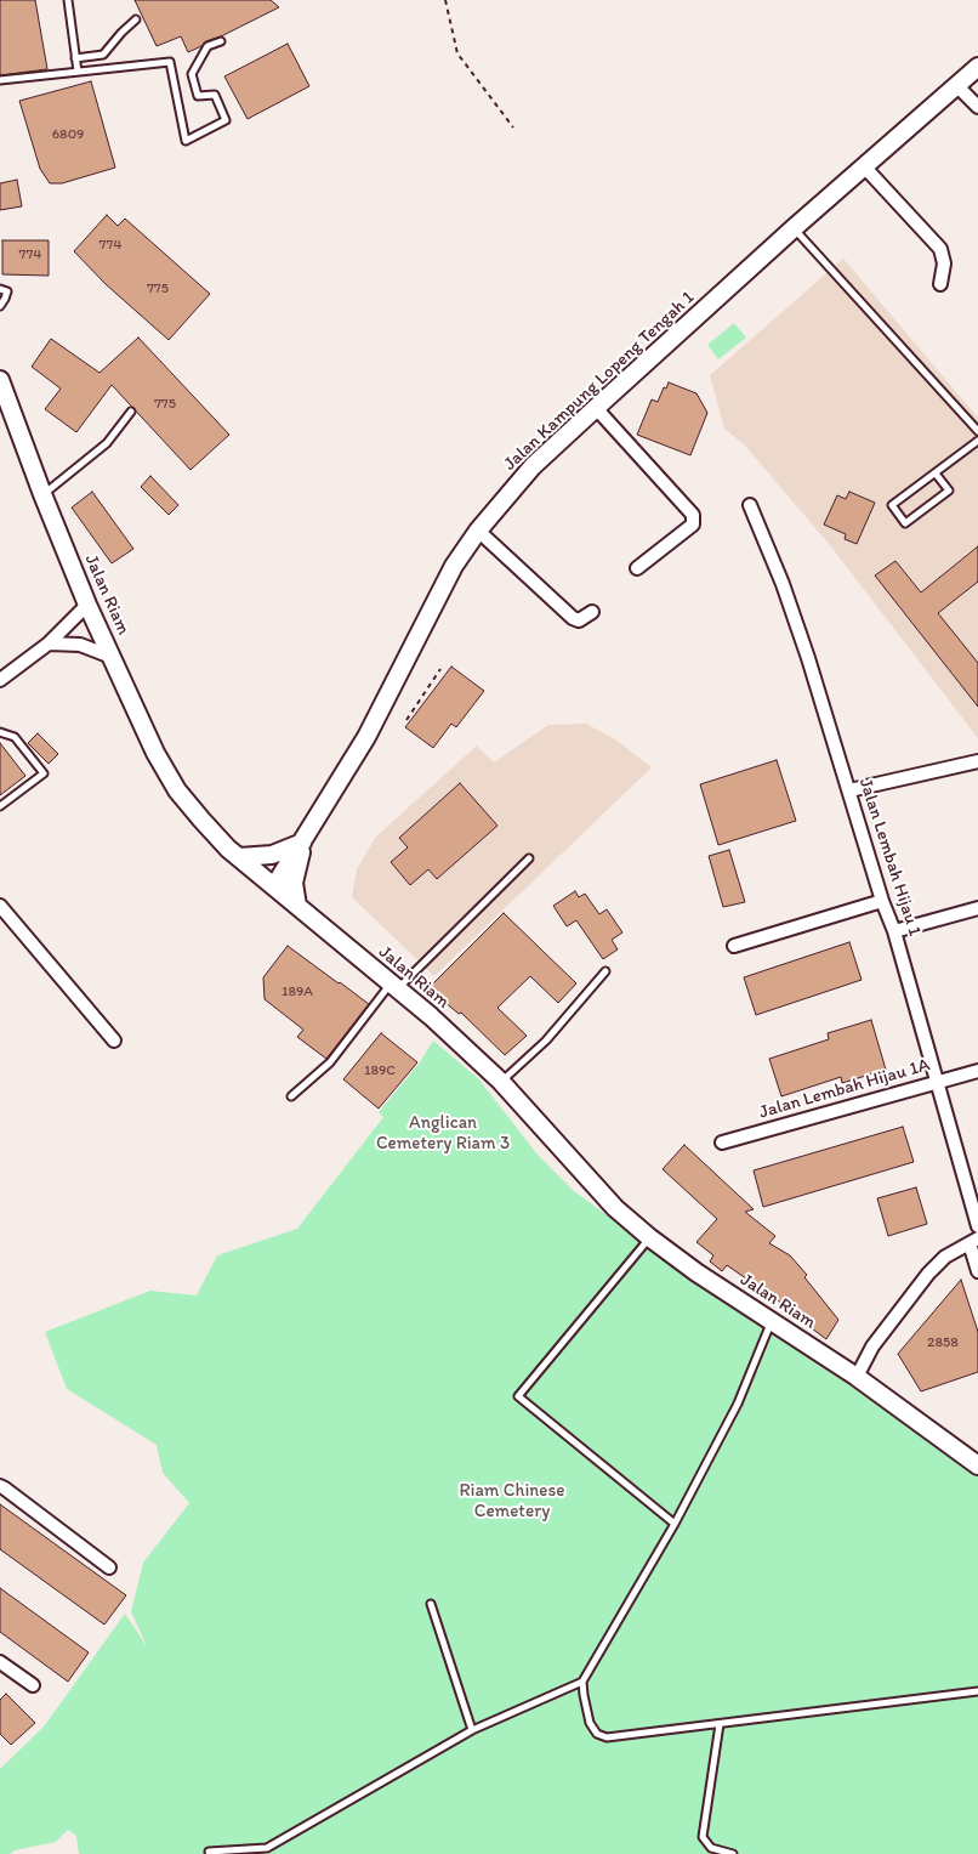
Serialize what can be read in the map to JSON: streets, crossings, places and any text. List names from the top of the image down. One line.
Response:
{"streets":{"main road":["Jalan Kampung Lopeng Tengah 1","Jalan Riam"],"street":["Jalan Lembah Hijau 1","Jalan Lembah Hijau 1A"]},"crossings":[["Jalan Kampung Lopeng Tengah 1","Jalan Riam"],["Jalan Lembah Hijau 1","Jalan Lembah Hijau 1A"]],"parks":["Anglican Cemetery Riam 3","Riam Chinese Cemetery"],"house_numbers":["6809","774","774","775","775","189A","189C","2858"]}
